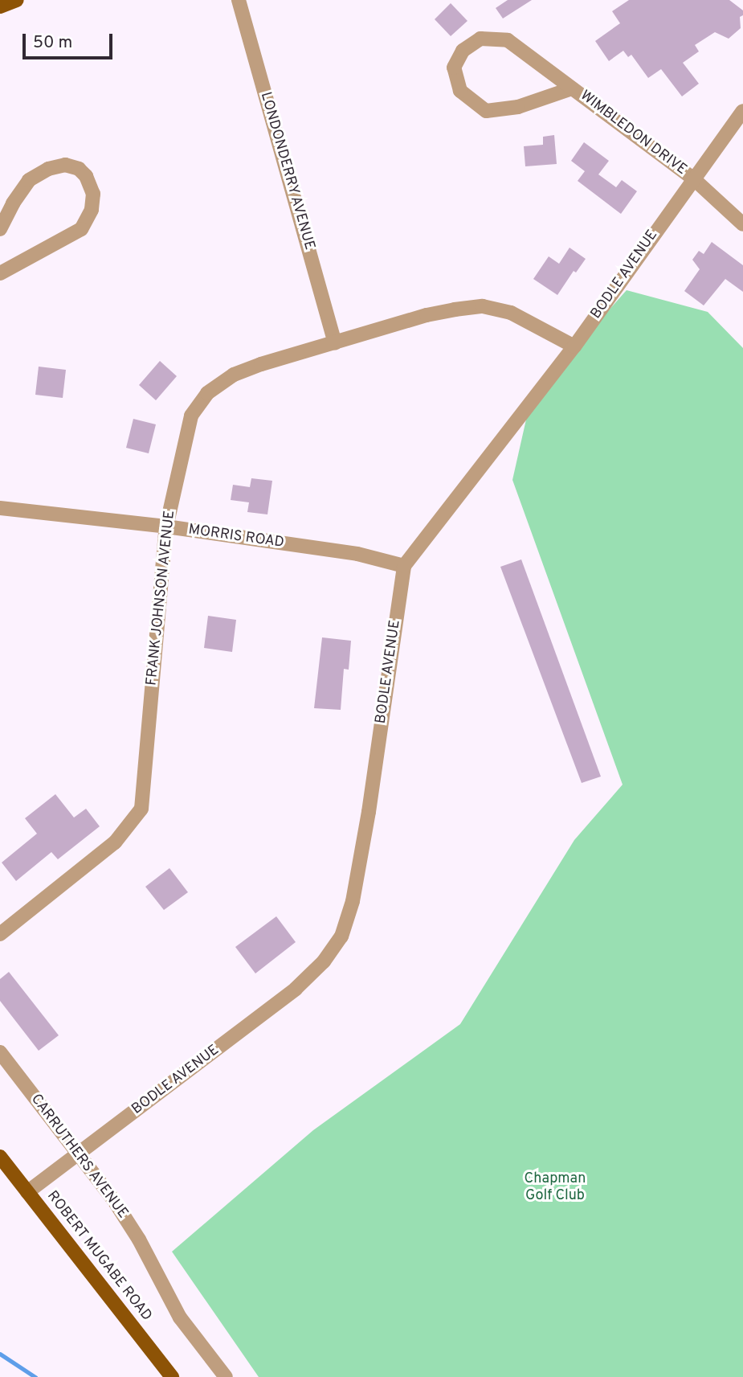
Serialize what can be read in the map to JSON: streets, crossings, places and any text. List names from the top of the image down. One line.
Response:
{"streets":{"main road":["ROBERT MUGABE ROAD"],"street":["WIMBLEDON DRIVE","LONDONDERRY AVENUE","BODLE AVENUE","MORRIS ROAD","FRANK JOHNSON AVENUE","CARRUTHERS AVENUE"]},"crossings":[["WIMBLEDON DRIVE","BODLE AVENUE"],["LONDONDERRY AVENUE","FRANK JOHNSON AVENUE"],["BODLE AVENUE","MORRIS ROAD"],["BODLE AVENUE","FRANK JOHNSON AVENUE"],["BODLE AVENUE","CARRUTHERS AVENUE"],["BODLE AVENUE","ROBERT MUGABE ROAD"],["MORRIS ROAD","FRANK JOHNSON AVENUE"]],"parks":["Chapman Golf Club"],"scale_bar":"50 m"}
